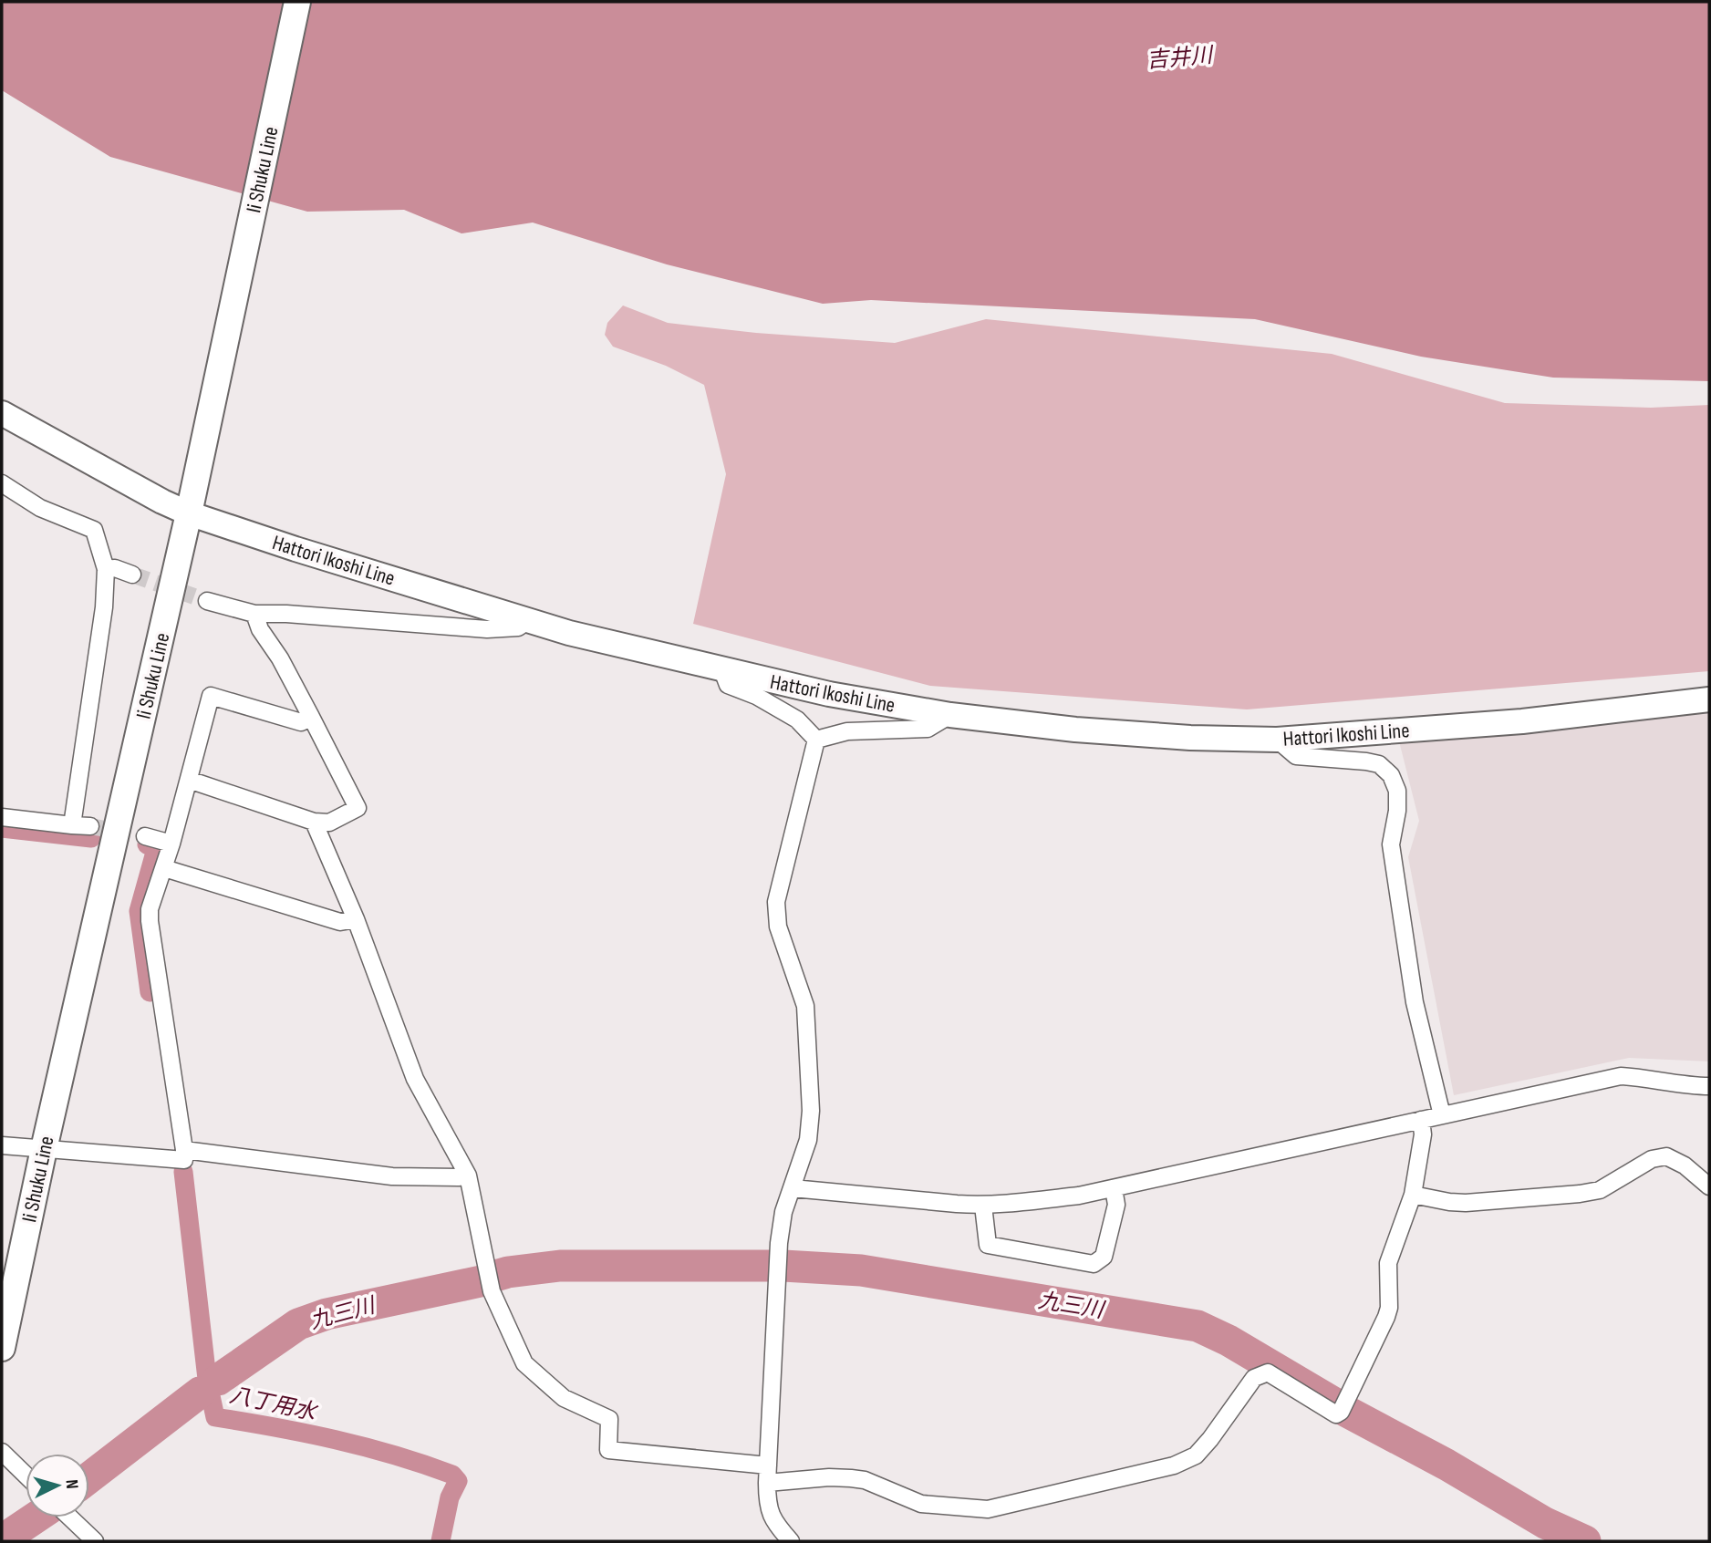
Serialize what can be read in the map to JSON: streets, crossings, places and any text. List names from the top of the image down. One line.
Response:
{"streets":{"main road":["Ii Shuku Line","Hattori Ikoshi Line"]},"crossings":[["Ii Shuku Line","Hattori Ikoshi Line"]],"water":["吉井川","九三川","八丁用水"],"north":"right"}
